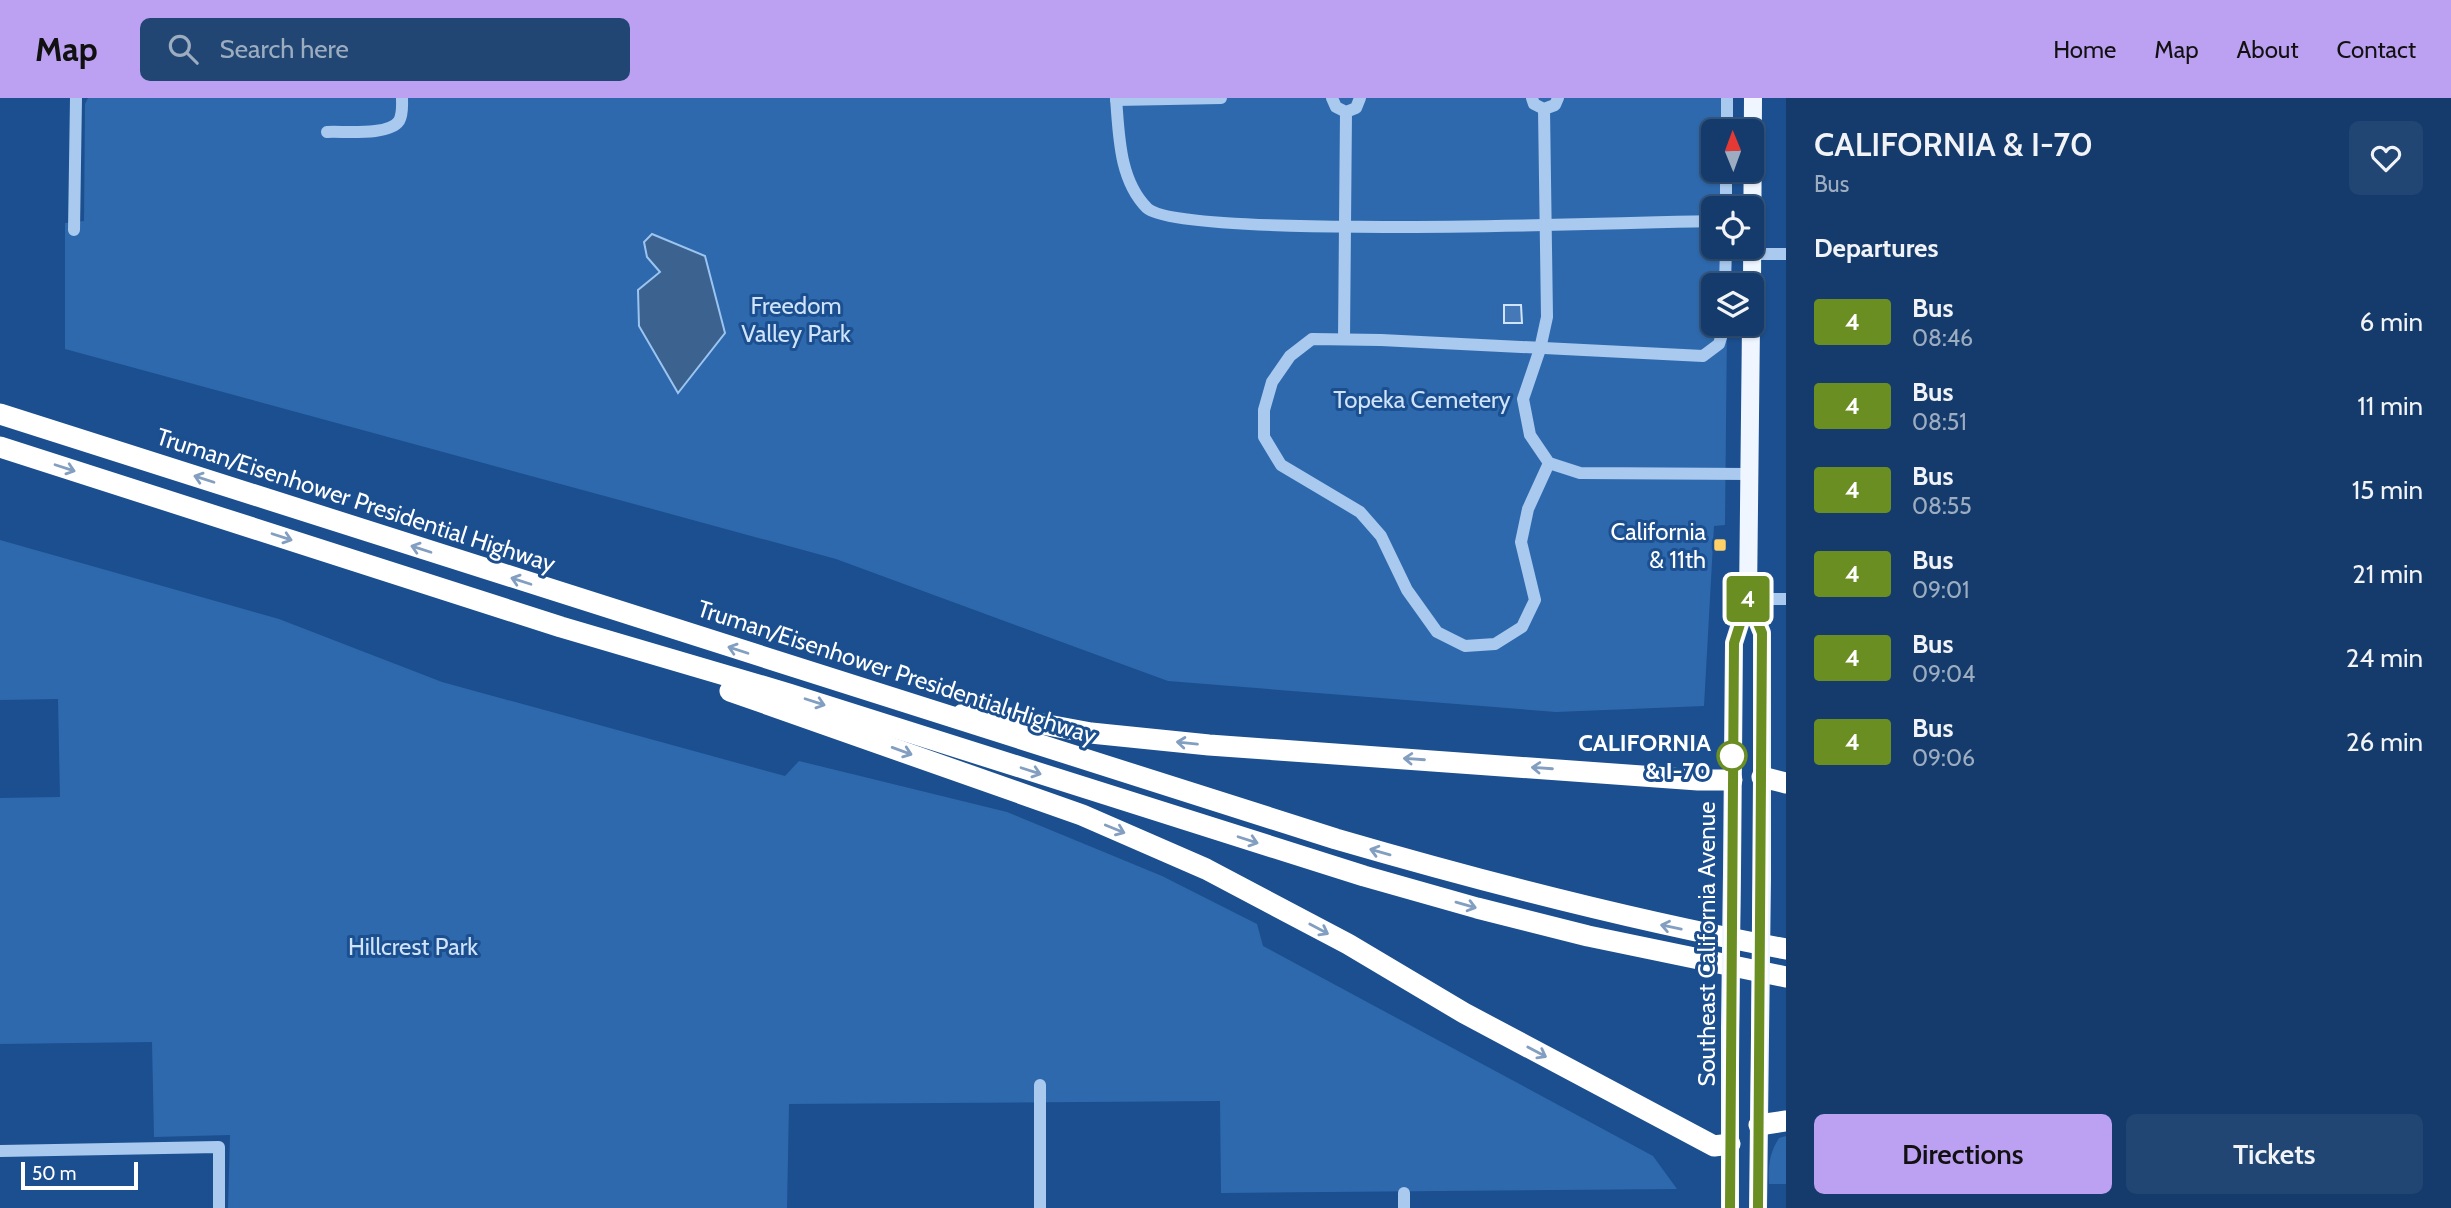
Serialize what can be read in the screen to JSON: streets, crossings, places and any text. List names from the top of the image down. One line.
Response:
{"streets":{"highway":["Truman/Eisenhower Presidential Highway"],"main road":["Southeast California Avenue"]},"parks":["Freedom Valley Park","Topeka Cemetery","Hillcrest Park"],"places":{"transit":["California & 11th"],"other":["CALIFORNIA & I-70"]},"lines":["bus line 4"],"scale_bar":"50 m","north":"top","page":{"header":"Map","search":"Search here","nav":["Home","Map","About","Contact"],"on_map":"4","heading":[["CALIFORNIA & I-70","Bus"],"Departures"],"list":[{"mark":"4","name":"Bus","note":"08:46","value":"6 min"},{"mark":"4","name":"Bus","note":"08:51","value":"11 min"},{"mark":"4","name":"Bus","note":"08:55","value":"15 min"},{"mark":"4","name":"Bus","note":"09:01","value":"21 min"},{"mark":"4","name":"Bus","note":"09:04","value":"24 min"},{"mark":"4","name":"Bus","note":"09:06","value":"26 min"}],"buttons":["Directions","Tickets"],"scale":"50 m"}}
